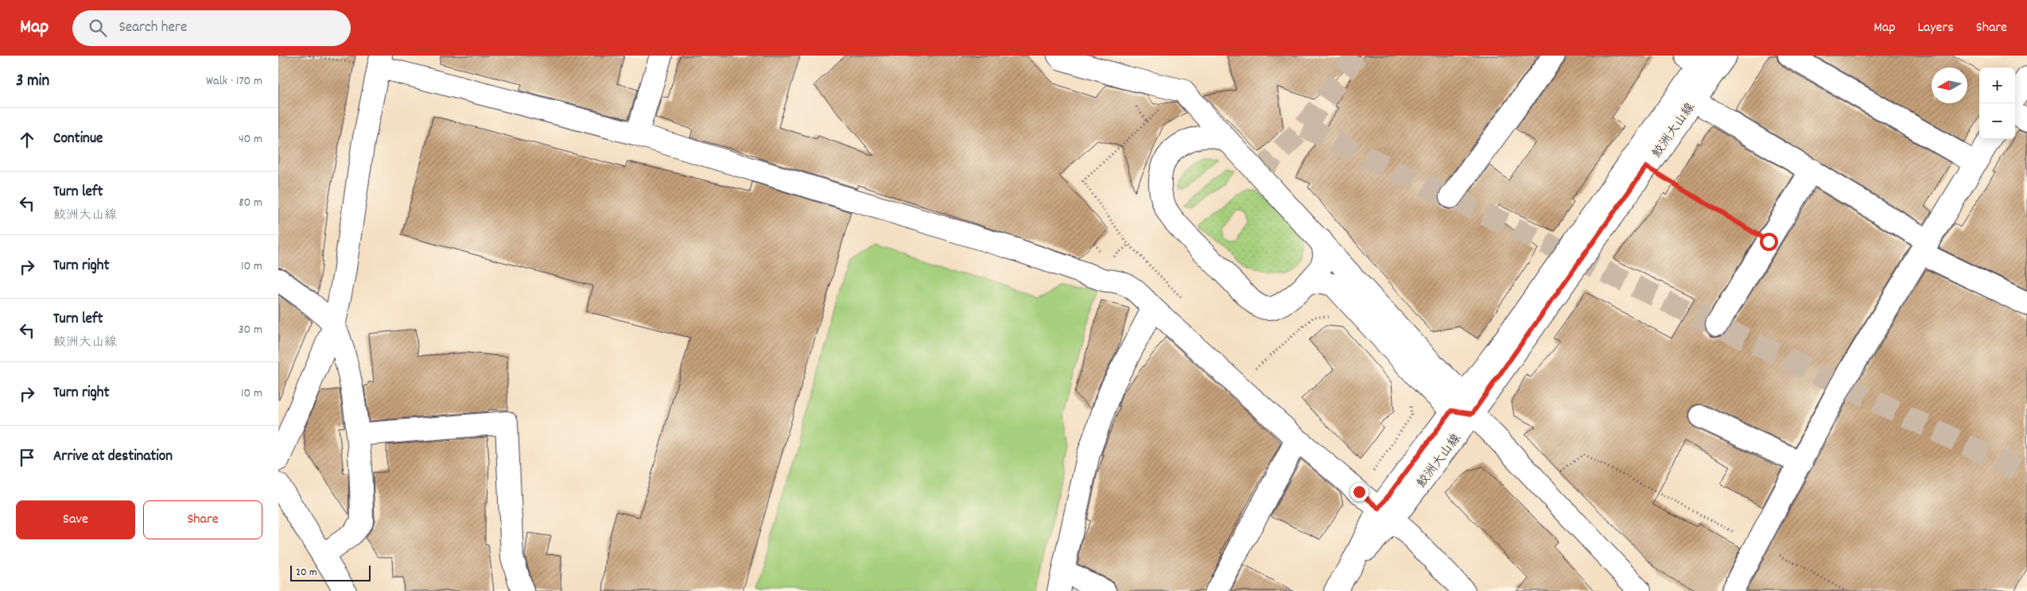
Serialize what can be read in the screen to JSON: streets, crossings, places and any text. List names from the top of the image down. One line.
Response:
{"streets":{"street":["鮫洲大山線"]},"scale_bar":"20 m","north":"left","page":{"header":"Map","search":"Search here","nav":["Map","Layers","Share"],"heading":["3 min","Walk · 170 m"],"map_buttons":["+","−"],"list":[["Continue","40 m"],["Turn left","鮫洲大山線","80 m"],["Turn right","10 m"],["Turn left","鮫洲大山線","30 m"],["Turn right","10 m"],"Arrive at destination"],"buttons":["Save","Share"],"scale":"20 m"}}
